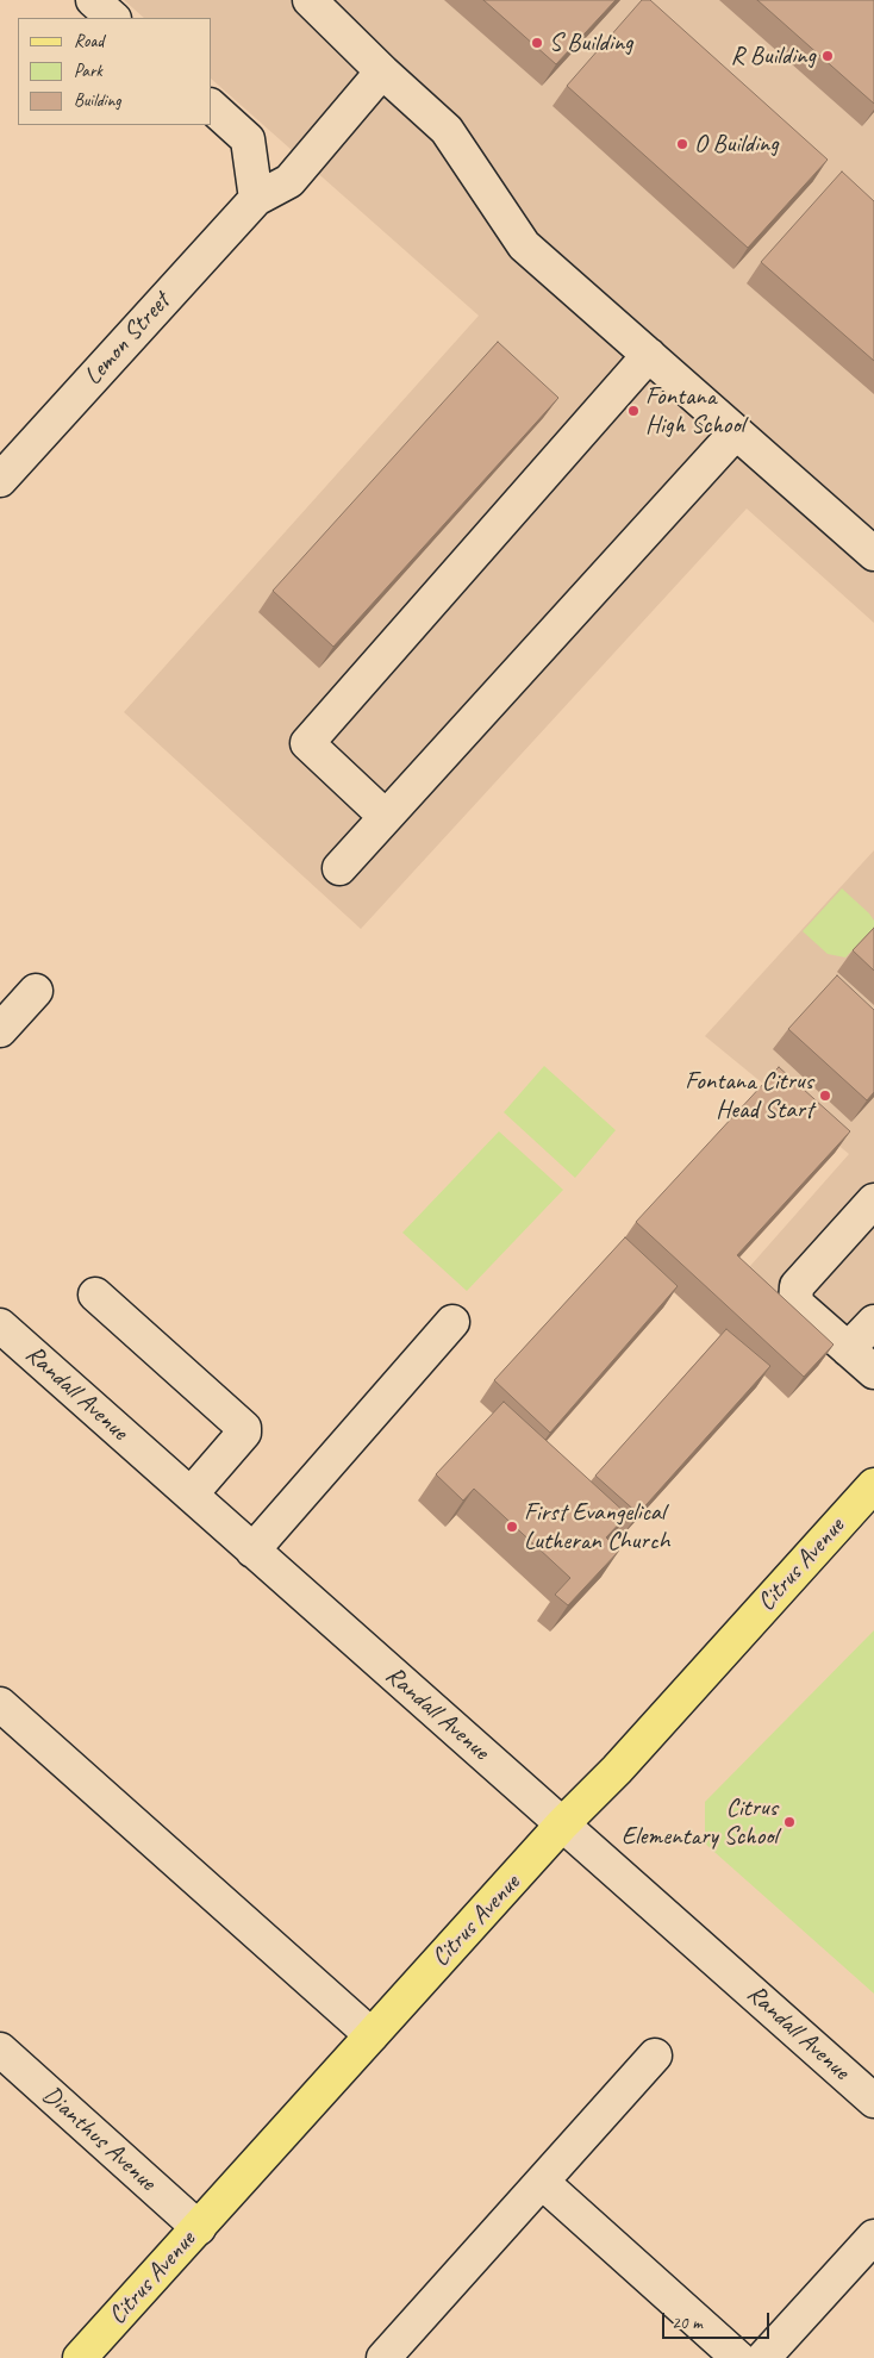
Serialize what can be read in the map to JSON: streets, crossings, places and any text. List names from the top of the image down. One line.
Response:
{"streets":{"main road":["Citrus Avenue"],"street":["Lemon Street","Randall Avenue","Dianthus Avenue"]},"crossings":[["Randall Avenue","Citrus Avenue"],["Citrus Avenue","Dianthus Avenue"]],"places":["S Building","R Building","O Building","Fontana High School","Fontana Citrus Head Start","First Evangelical Lutheran Church","Citrus Elementary School"],"legend":["Road","Park","Building"],"scale_bar":"20 m"}
